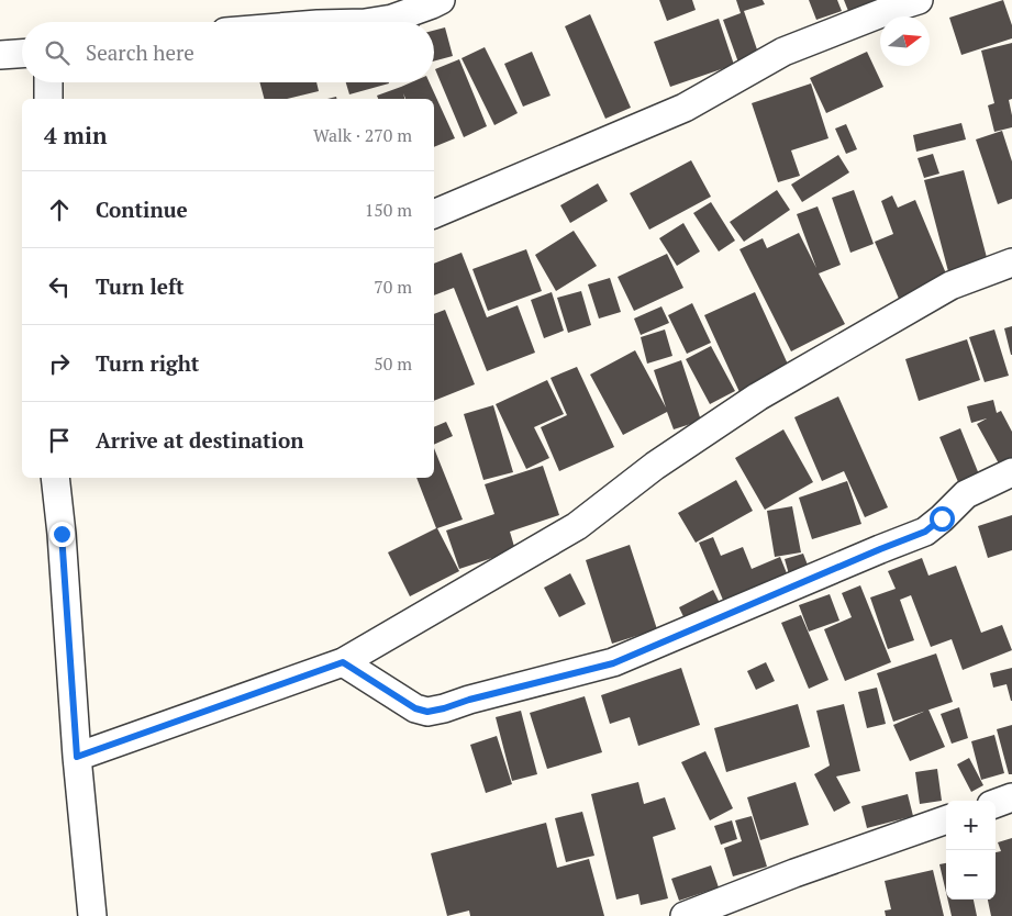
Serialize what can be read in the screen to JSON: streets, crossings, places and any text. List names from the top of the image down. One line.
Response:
{"north":"right","page":{"search":"Search here","heading":["4 min","Walk · 270 m"],"list":[["Continue","150 m"],["Turn left","70 m"],["Turn right","50 m"],"Arrive at destination"],"map_buttons":["+","−"]}}
